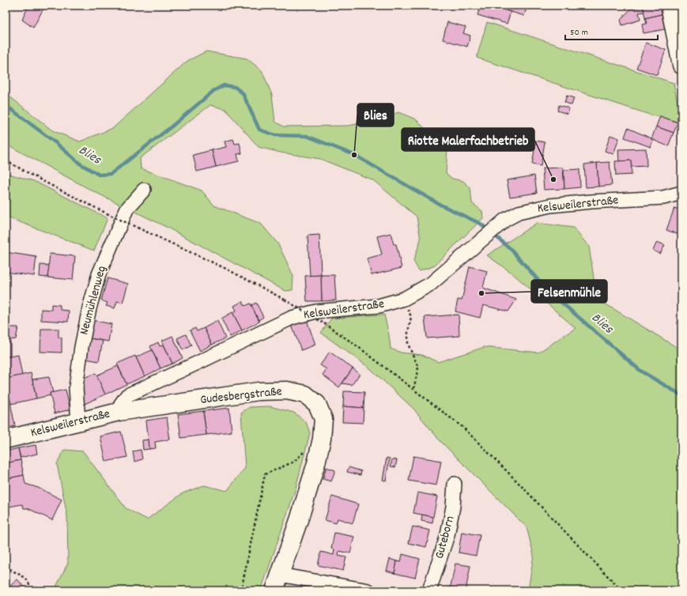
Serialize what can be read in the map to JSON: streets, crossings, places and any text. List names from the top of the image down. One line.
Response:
{"streets":{"main road":["Kelsweilerstraße","Gudesbergstraße"],"street":["Neumühlenweg","Guteborn"]},"crossings":[["Kelsweilerstraße","Neumühlenweg"],["Kelsweilerstraße","Gudesbergstraße"]],"water":["Blies"],"places":["Blies","Riotte Malerfachbetrieb","Felsenmühle"],"scale_bar":"50 m"}
